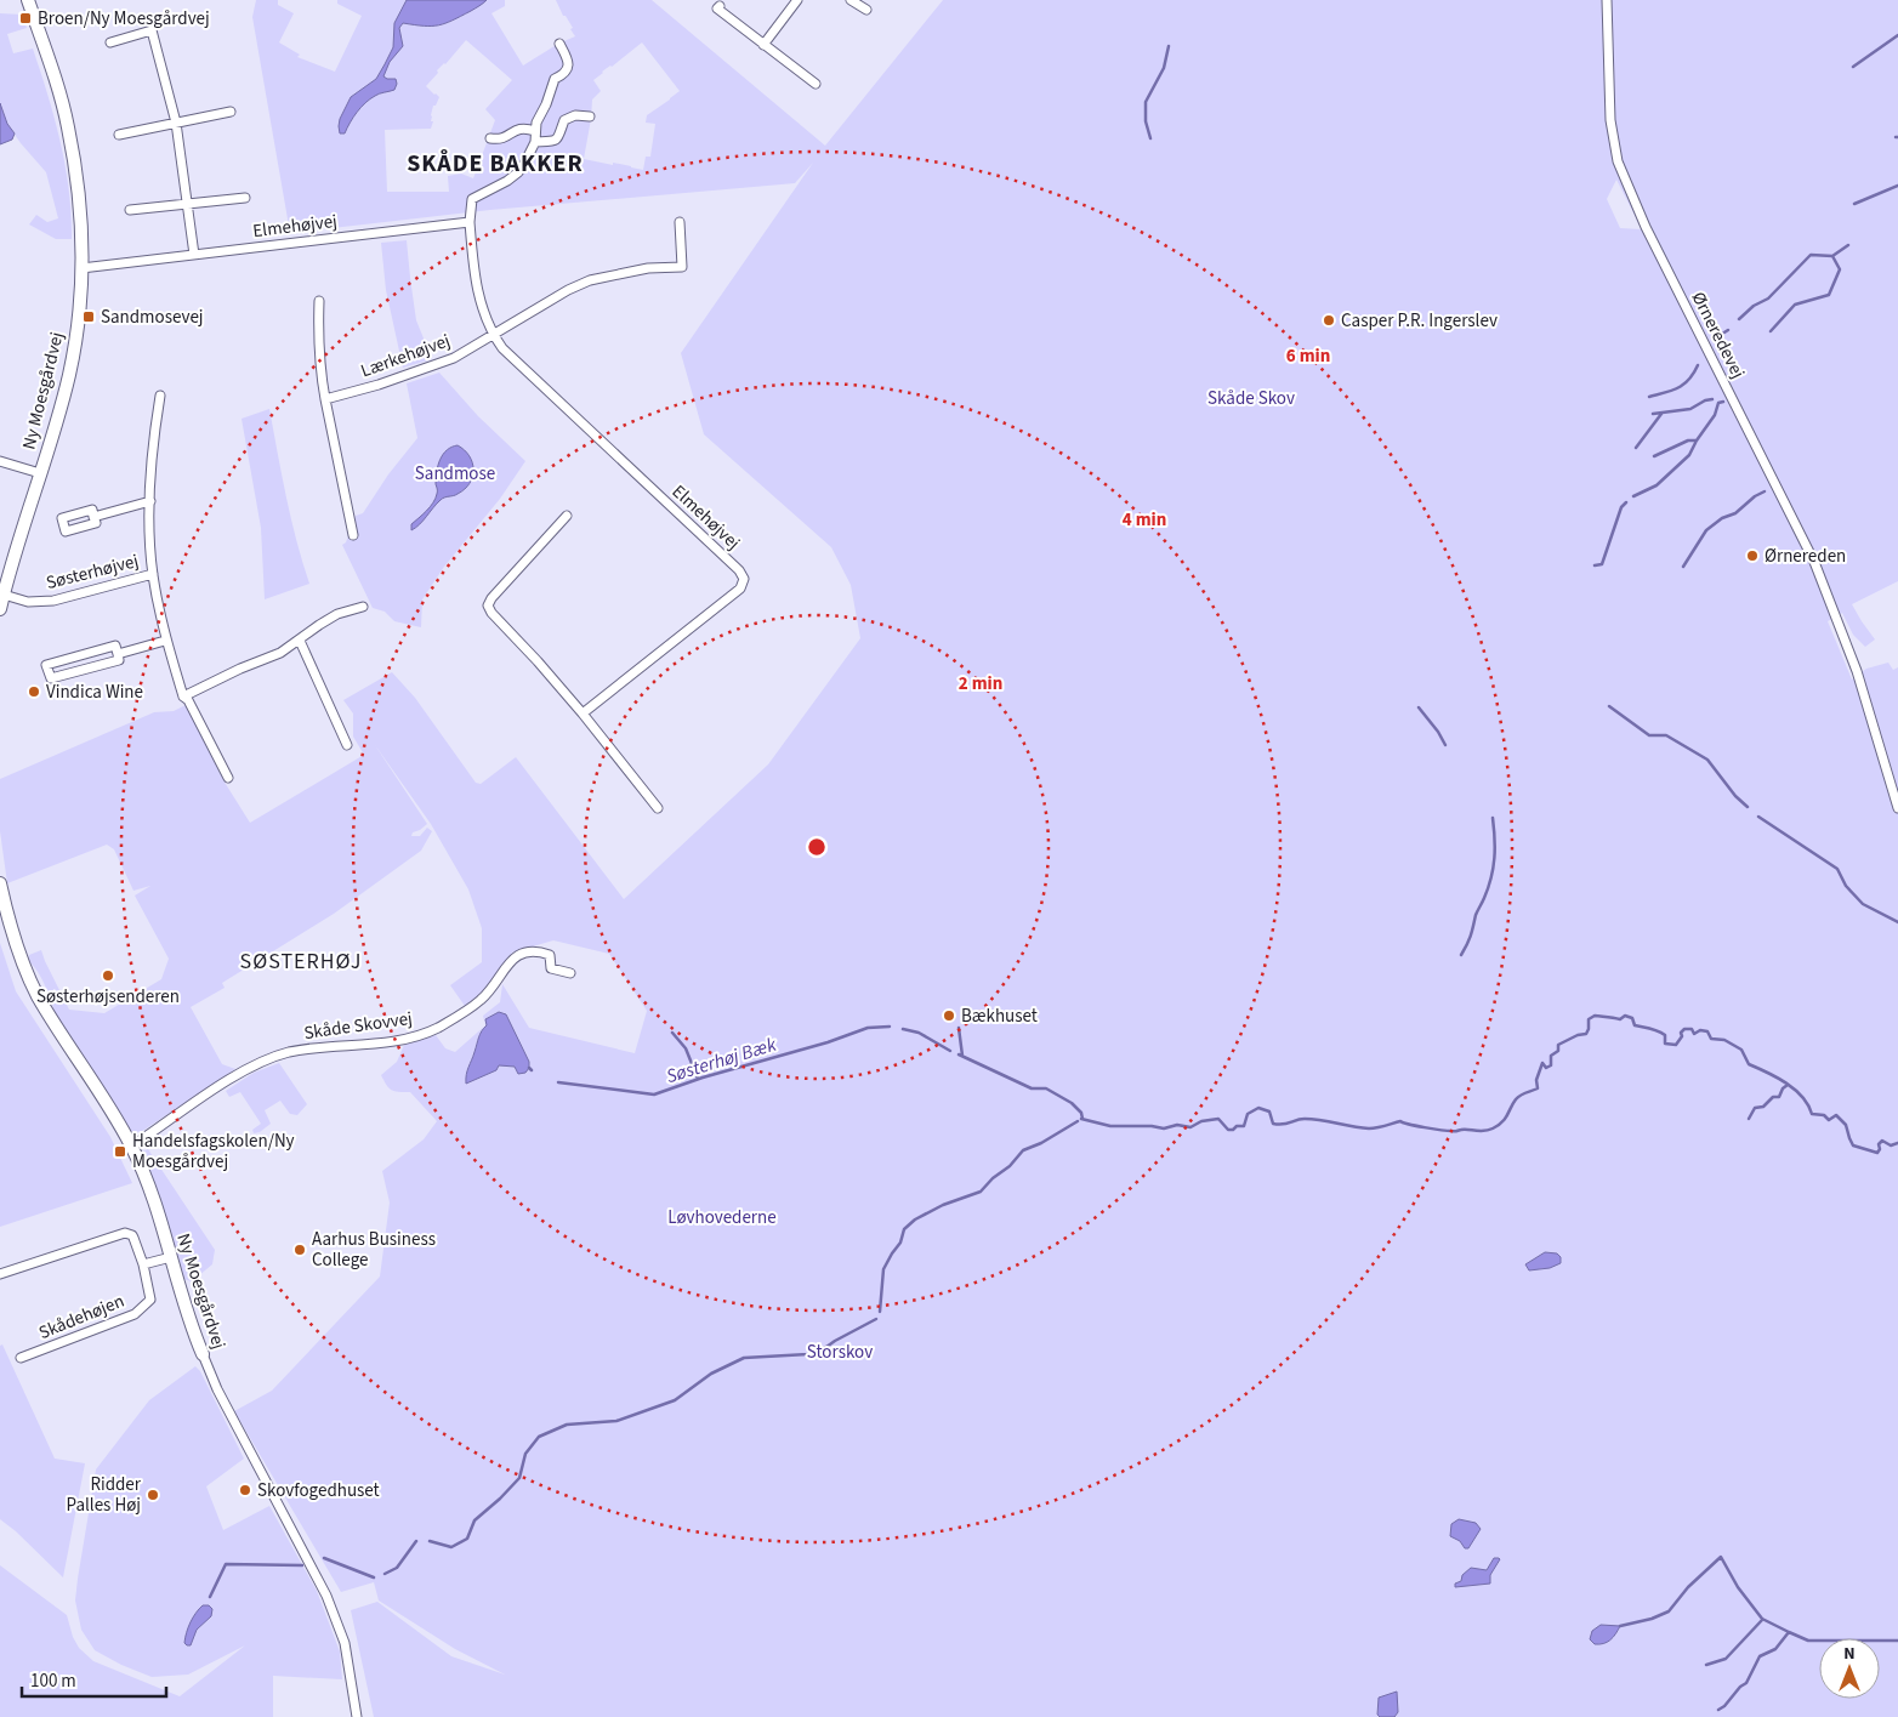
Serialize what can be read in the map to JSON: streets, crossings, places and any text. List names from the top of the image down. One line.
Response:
{"streets":{"street":["Elmehøjvej","Ørneredevej","Lærkehøjvej","Ny Moesgårdvej","Søsterhøjvej","Skåde Skovvej","Skådehøjen"]},"crossings":[["Elmehøjvej","Lærkehøjvej"],["Elmehøjvej","Ny Moesgårdvej"],["Ny Moesgårdvej","Søsterhøjvej"],["Ny Moesgårdvej","Skåde Skovvej"]],"districts":["SKÅDE BAKKER","SØSTERHØJ"],"water":["Søsterhøj Bæk"],"parks":["Skåde Skov","Sandmose","Løvhovederne","Storskov"],"places":{"transit":["Broen/Ny Moesgårdvej","Sandmosevej","Handelsfagskolen/Ny Moesgårdvej"],"other":["Casper P.R. Ingerslev","Ørnereden","Vindica Wine","Søsterhøjsenderen","Bækhuset","Aarhus Business College","Skovfogedhuset","Ridder Palles Høj"]},"scale_bar":"100 m","north":"top","rings":["6 min","4 min","2 min"]}
